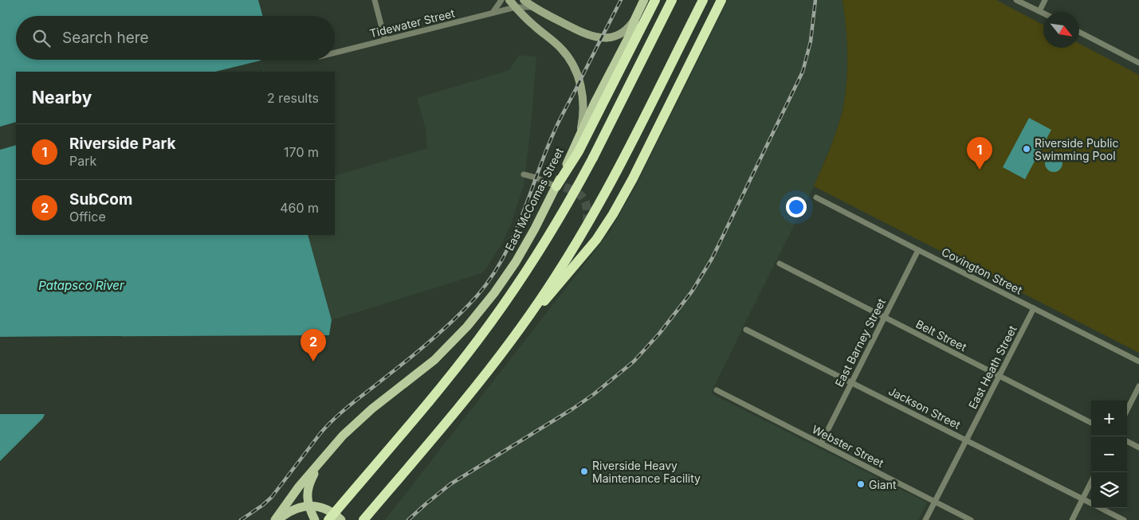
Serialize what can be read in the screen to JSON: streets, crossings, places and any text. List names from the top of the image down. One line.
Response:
{"streets":{"main road":["East McComas Street"],"street":["Tidewater Street","Covington Street","Belt Street","East Barney Street","East Heath Street","Jackson Street","Webster Street"]},"crossings":[["Covington Street","East Barney Street"],["Covington Street","East Heath Street"],["Belt Street","East Barney Street"],["Belt Street","East Heath Street"],["East Barney Street","Jackson Street"],["East Barney Street","Webster Street"],["East Heath Street","Jackson Street"],["East Heath Street","Webster Street"]],"water":["Patapsco River"],"places":["Riverside Public Swimming Pool","Riverside Heavy Maintenance Facility","Giant"],"north":"bottom right","page":{"search":"Search here","heading":["Nearby","2 results"],"list":[{"mark":"1","name":"Riverside Park","note":"Park","value":"170 m"},{"mark":"2","name":"SubCom","note":"Office","value":"460 m"}],"pins":["1","2"],"map_buttons":["+","−"]}}
